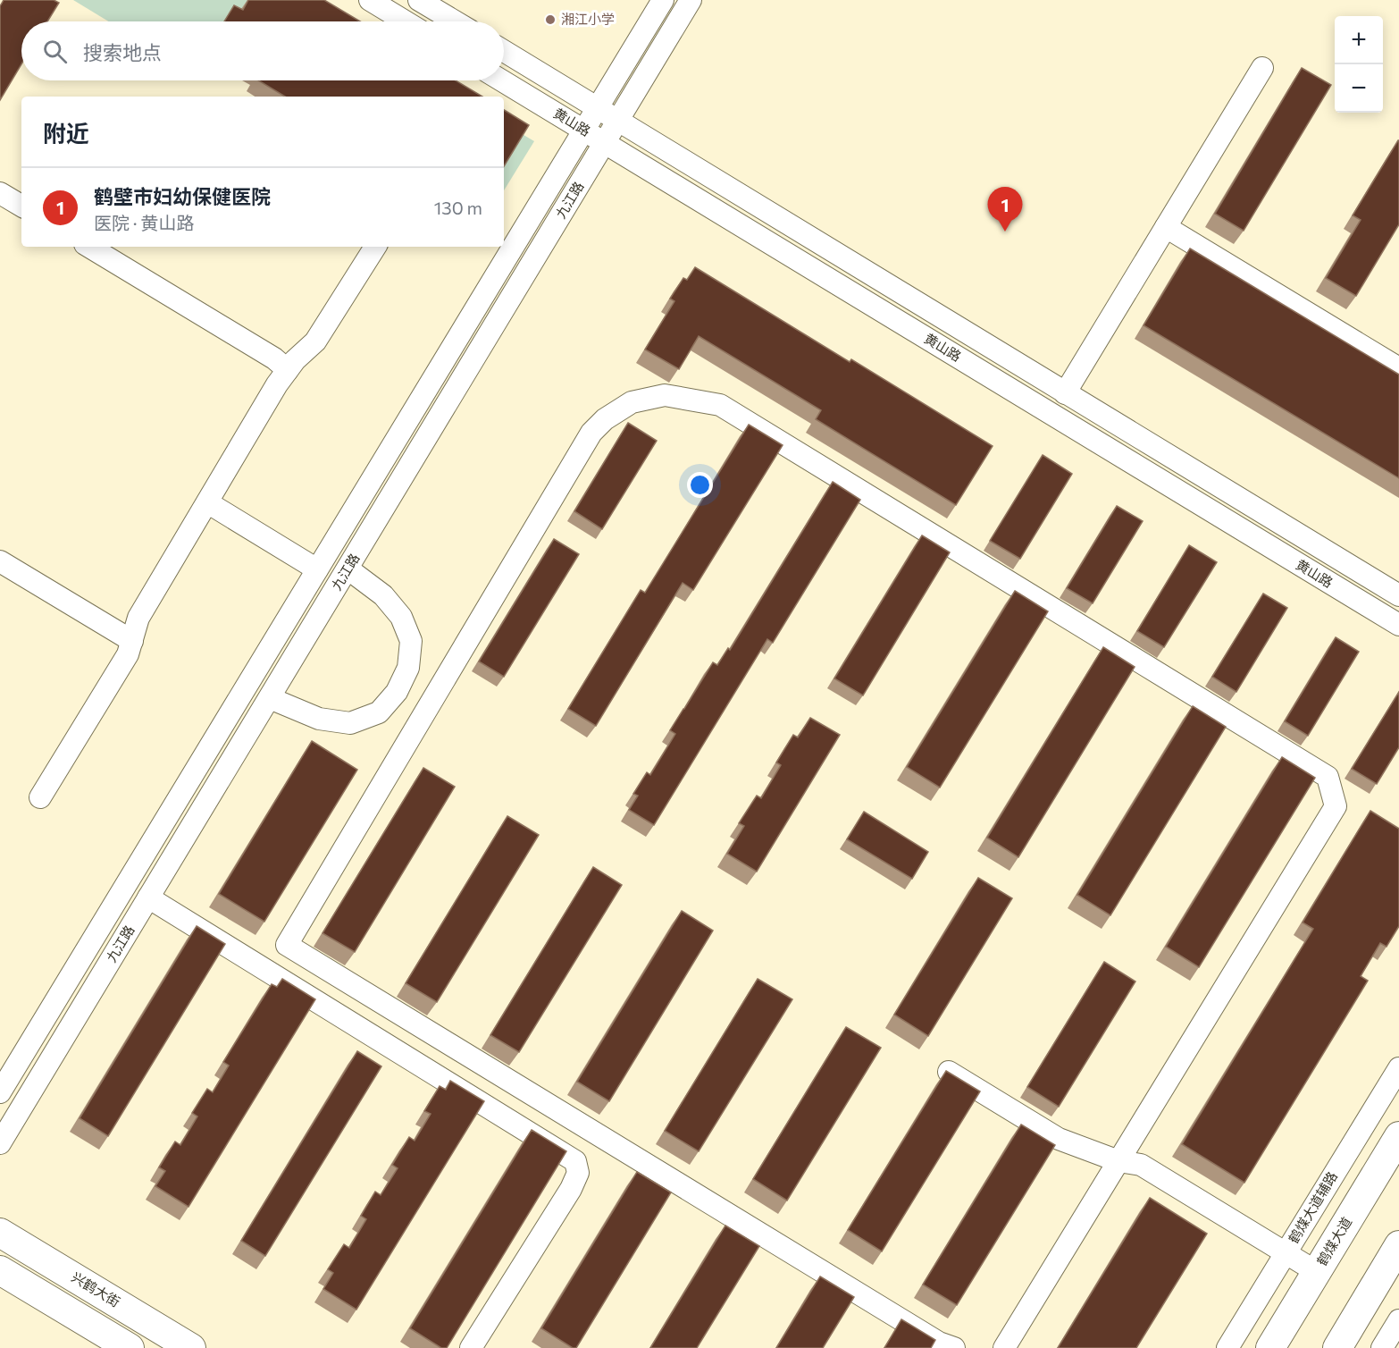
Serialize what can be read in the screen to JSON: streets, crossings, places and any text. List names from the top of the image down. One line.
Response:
{"streets":{"main road":["鹤煤大道","兴鹤大街"],"street":["黄山路","九江路","鹤煤大道辅路"]},"crossings":[["黄山路","九江路"]],"places":["湘江小学"],"page":{"map_buttons":["+","−"],"search":"搜索地点","heading":"附近","list":[{"mark":"1","name":"鹤壁市妇幼保健医院","note":"医院 · 黄山路","value":"130 m"}],"pins":"1"}}
